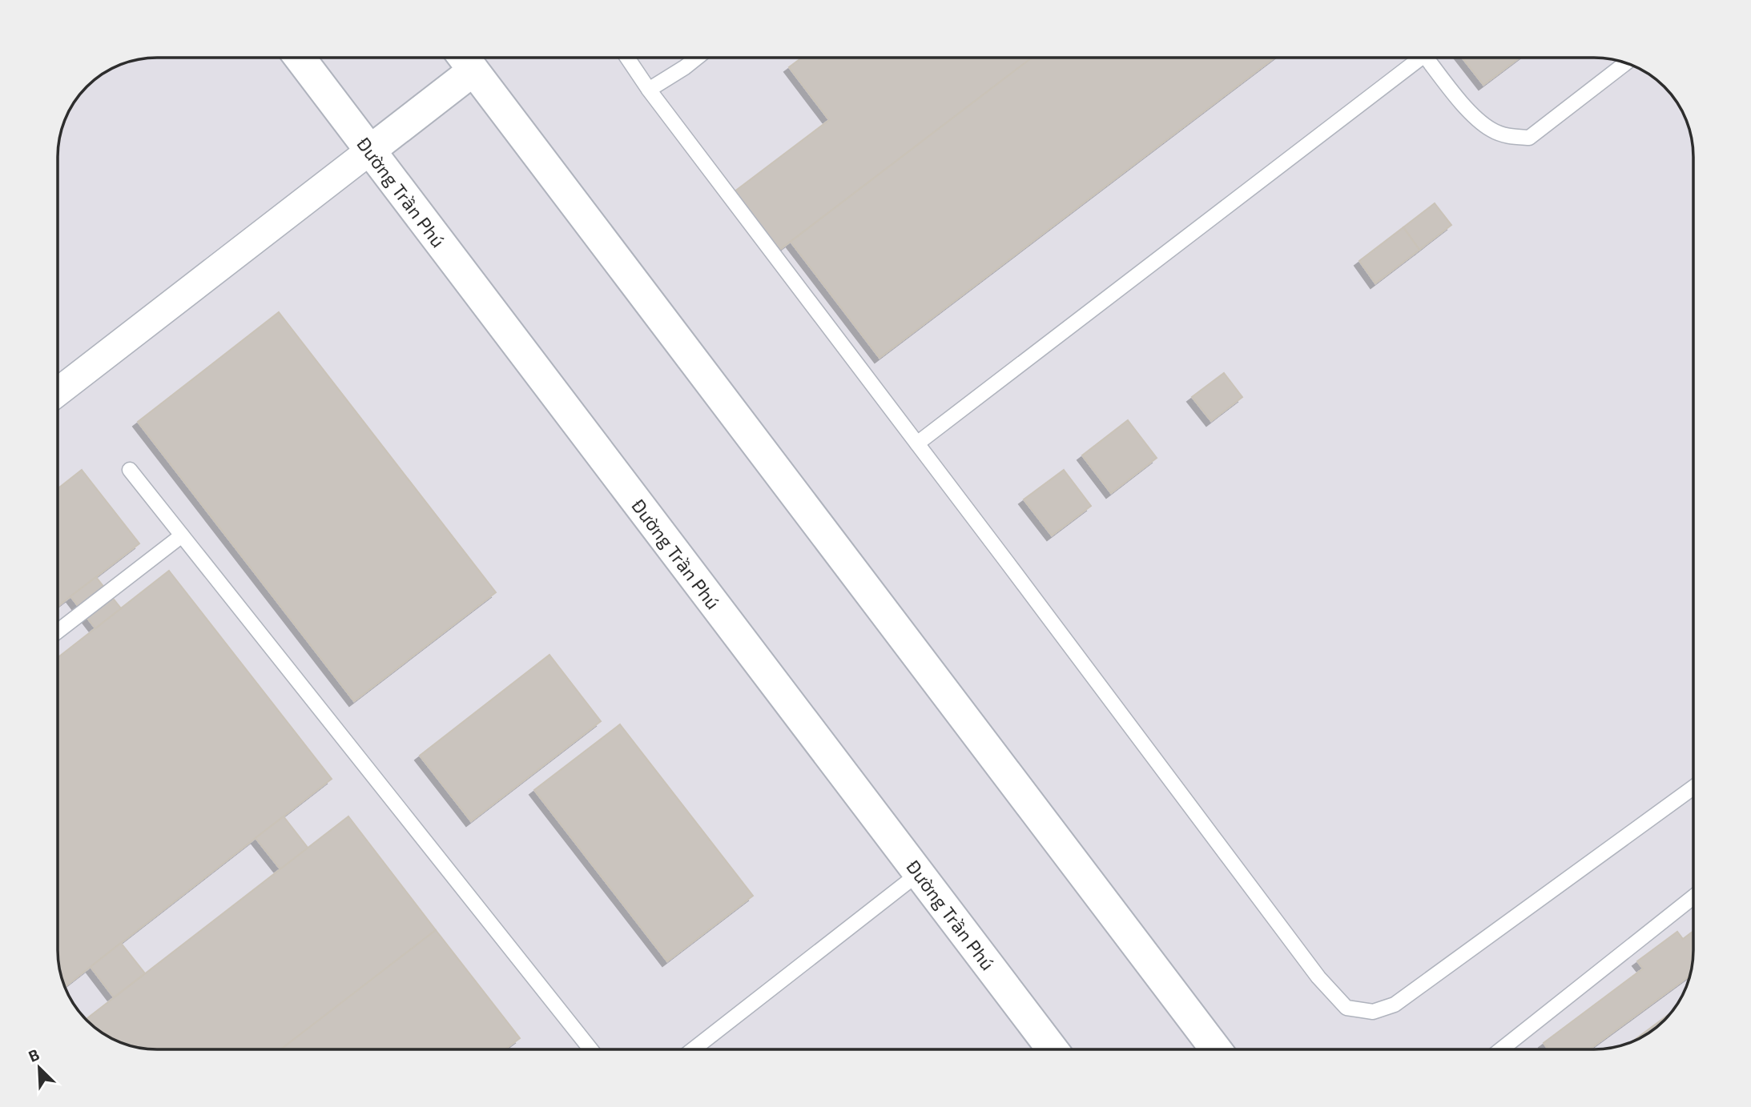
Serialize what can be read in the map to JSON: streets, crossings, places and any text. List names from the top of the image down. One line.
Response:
{"streets":{"main road":["Đường Trần Phú"]},"north":"top left"}
